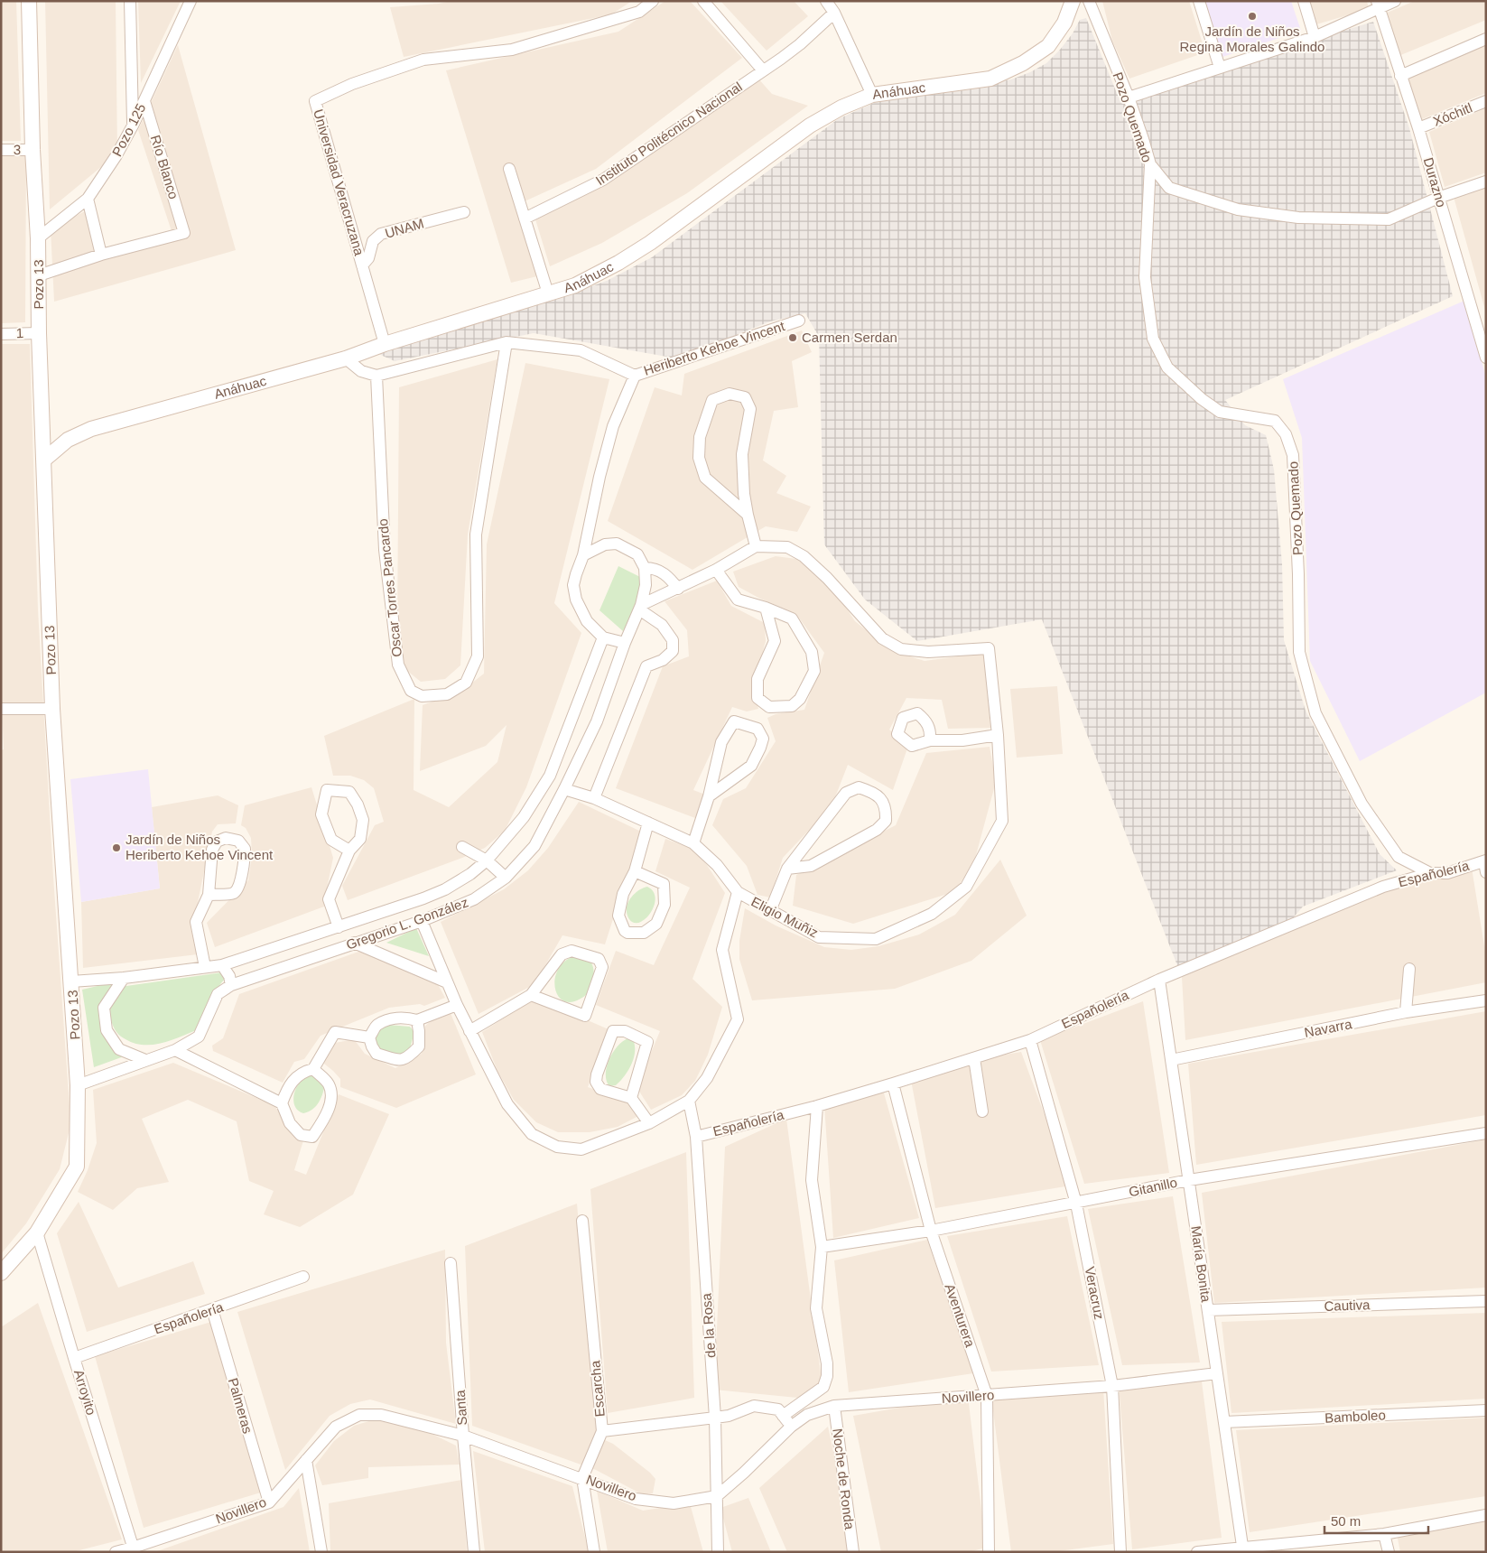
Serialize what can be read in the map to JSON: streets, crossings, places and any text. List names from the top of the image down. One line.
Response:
{"streets":{"main road":["Anáhuac","Pozo 13"],"street":["Xóchitl","Pozo Quemado","Pozo 125","Instituto Politécnico Nacional","3","Río Blanco","Universidad Veracruzana","Durazno","UNAM","1","Heriberto Kehoe Vincent","Oscar Torres Pancardo","Españolería","Eligio Muñiz","Gregorio L. González","Navarra","Gitanillo","María Bonita","Veracruz","Cautiva","Aventurera","de la Rosa","Escarcha","Arroyito","Novillero","Palmeras","Santa","Bamboleo","Noche de Ronda"]},"crossings":[["Anáhuac","Universidad Veracruzana"],["Anáhuac","Pozo 13"],["Xóchitl","Durazno"],["Pozo Quemado","Españolería"],["Pozo 125","Río Blanco"],["Pozo 125","Pozo 13"],["3","Pozo 13"],["Universidad Veracruzana","UNAM"],["Pozo 13","1"],["Pozo 13","Gregorio L. González"],["Pozo 13","Arroyito"],["Heriberto Kehoe Vincent","Oscar Torres Pancardo"],["Españolería","María Bonita"],["Españolería","Veracruz"],["Españolería","Aventurera"],["Españolería","de la Rosa"],["Españolería","Arroyito"],["Españolería","Palmeras"],["Eligio Muñiz","Gregorio L. González"],["Navarra","María Bonita"],["Gitanillo","María Bonita"],["Gitanillo","Veracruz"],["Gitanillo","Aventurera"],["María Bonita","Cautiva"],["María Bonita","Novillero"],["María Bonita","Bamboleo"],["Veracruz","Novillero"],["Aventurera","Novillero"],["de la Rosa","Novillero"],["Escarcha","Novillero"],["Arroyito","Novillero"],["Novillero","Palmeras"],["Novillero","Santa"],["Novillero","Noche de Ronda"]],"places":["Jardín de Niños Regina Morales Galindo","Carmen Serdan","Jardín de Niños Heriberto Kehoe Vincent"],"scale_bar":"50 m"}
